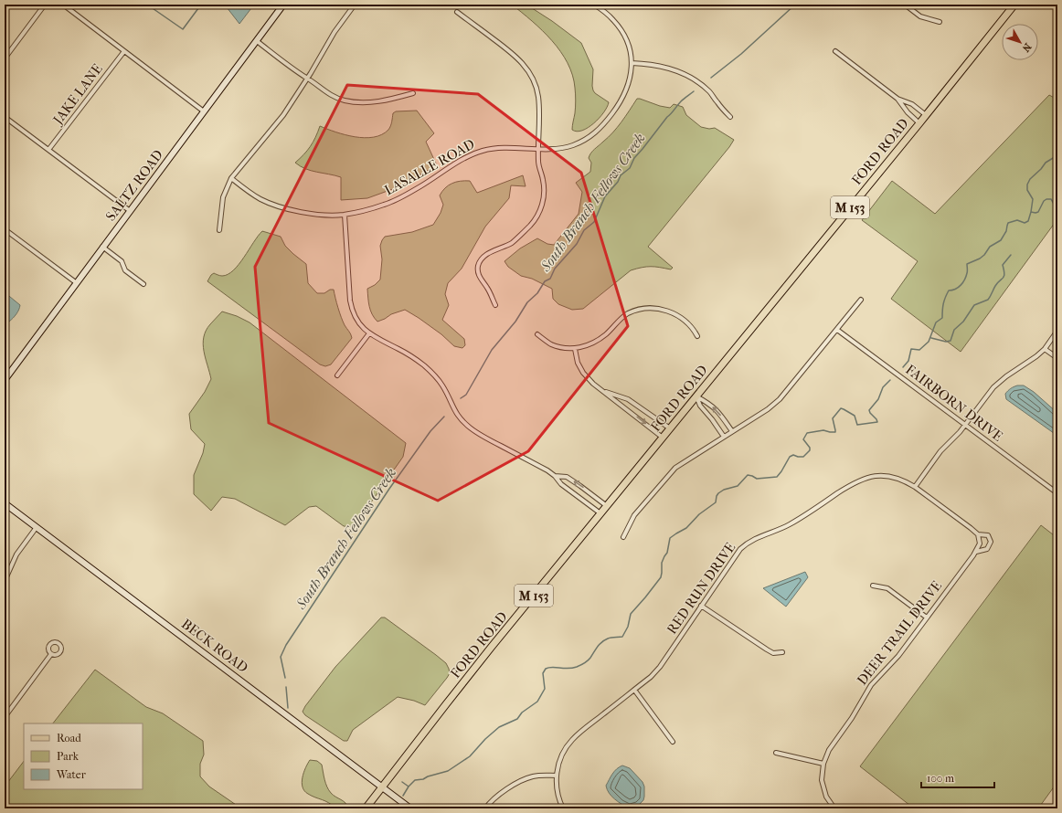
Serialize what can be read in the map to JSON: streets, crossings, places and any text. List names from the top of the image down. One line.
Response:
{"streets":{"main road":["FORD ROAD","SALTZ ROAD","M 153","BECK ROAD"],"street":["JAKE LANE","LASALLE ROAD","FAIRBORN DRIVE","RED RUN DRIVE","DEER TRAIL DRIVE"]},"crossings":[["FORD ROAD","BECK ROAD"],["RED RUN DRIVE","DEER TRAIL DRIVE"]],"water":["South Branch Fellows Creek"],"legend":["Road","Park","Water"],"scale_bar":"100 m","north":"bottom right"}
